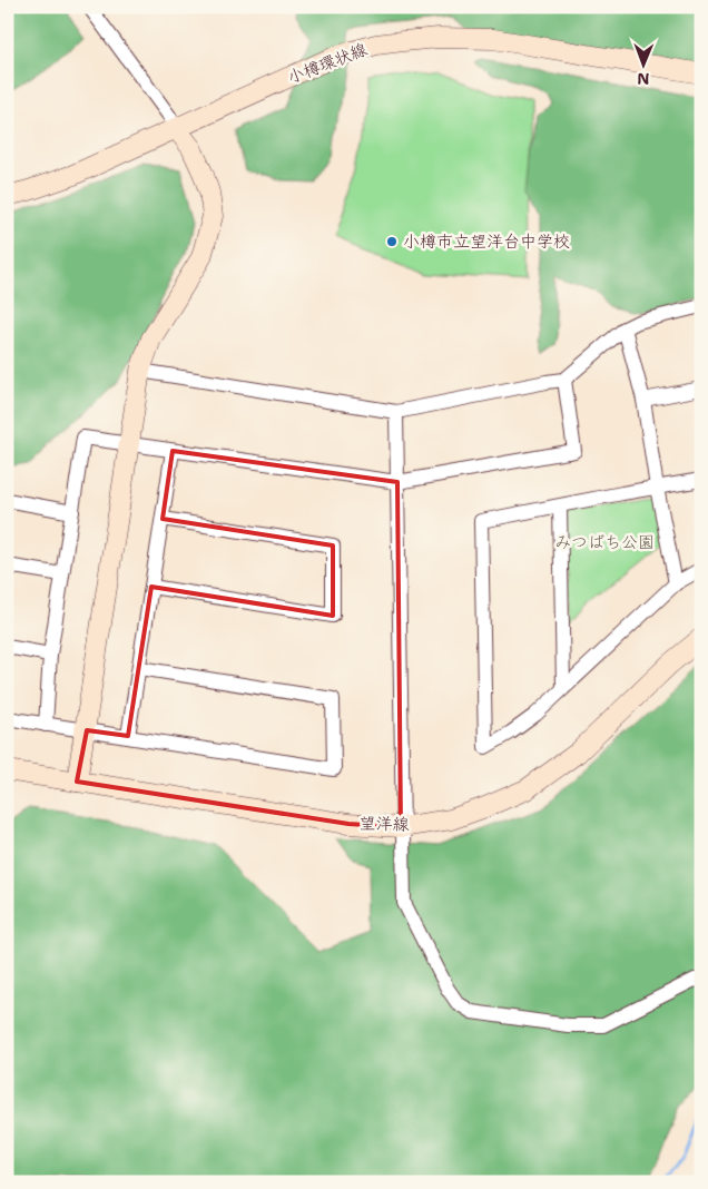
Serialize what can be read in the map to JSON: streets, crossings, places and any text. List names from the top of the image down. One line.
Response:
{"streets":{"street":["小樽環状線","望洋線"]},"parks":["みつばち公園"],"places":["小樽市立望洋台中学校"],"north":"bottom"}
